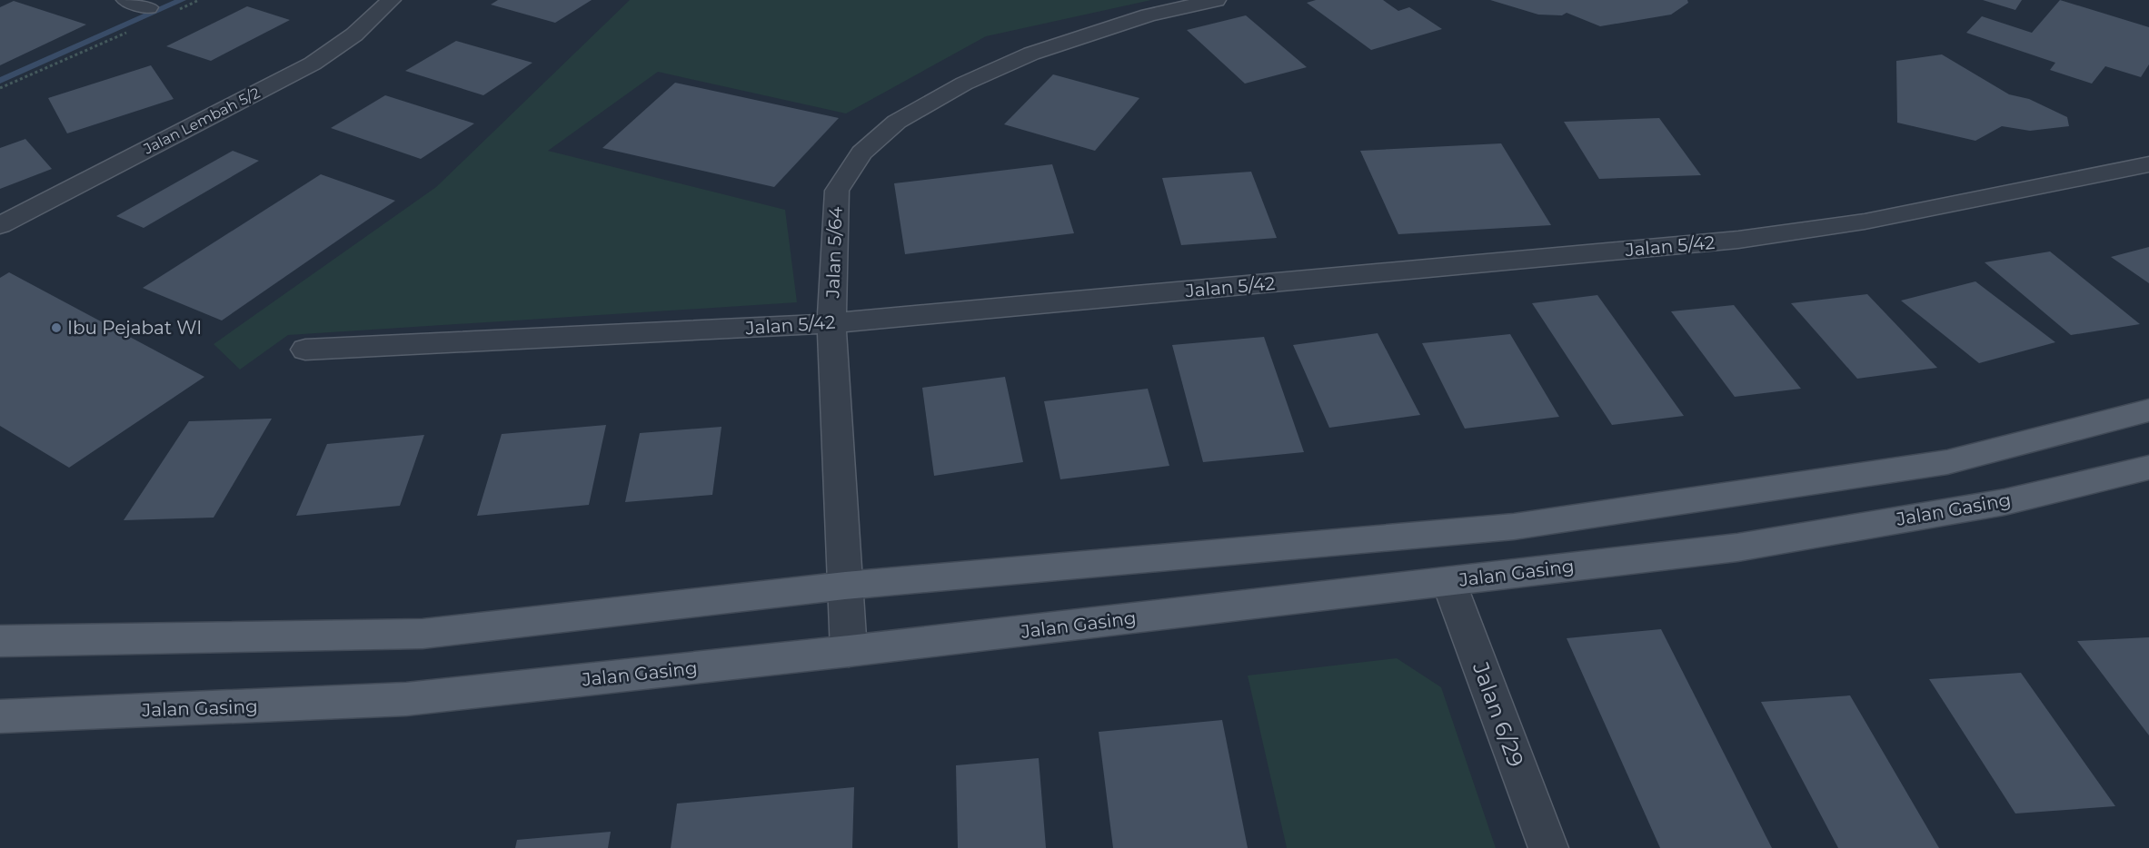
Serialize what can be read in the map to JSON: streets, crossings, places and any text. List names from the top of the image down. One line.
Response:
{"streets":{"main road":["Jalan Gasing"],"street":["Jalan Lembah 5/2","Jalan 5/42","Jalan 5/64","Jalan 6/29"]},"crossings":[["Jalan 5/42","Jalan 5/64"],["Jalan 5/64","Jalan Gasing"],["Jalan Gasing","Jalan 6/29"]],"places":["Ibu Pejabat WI"]}
